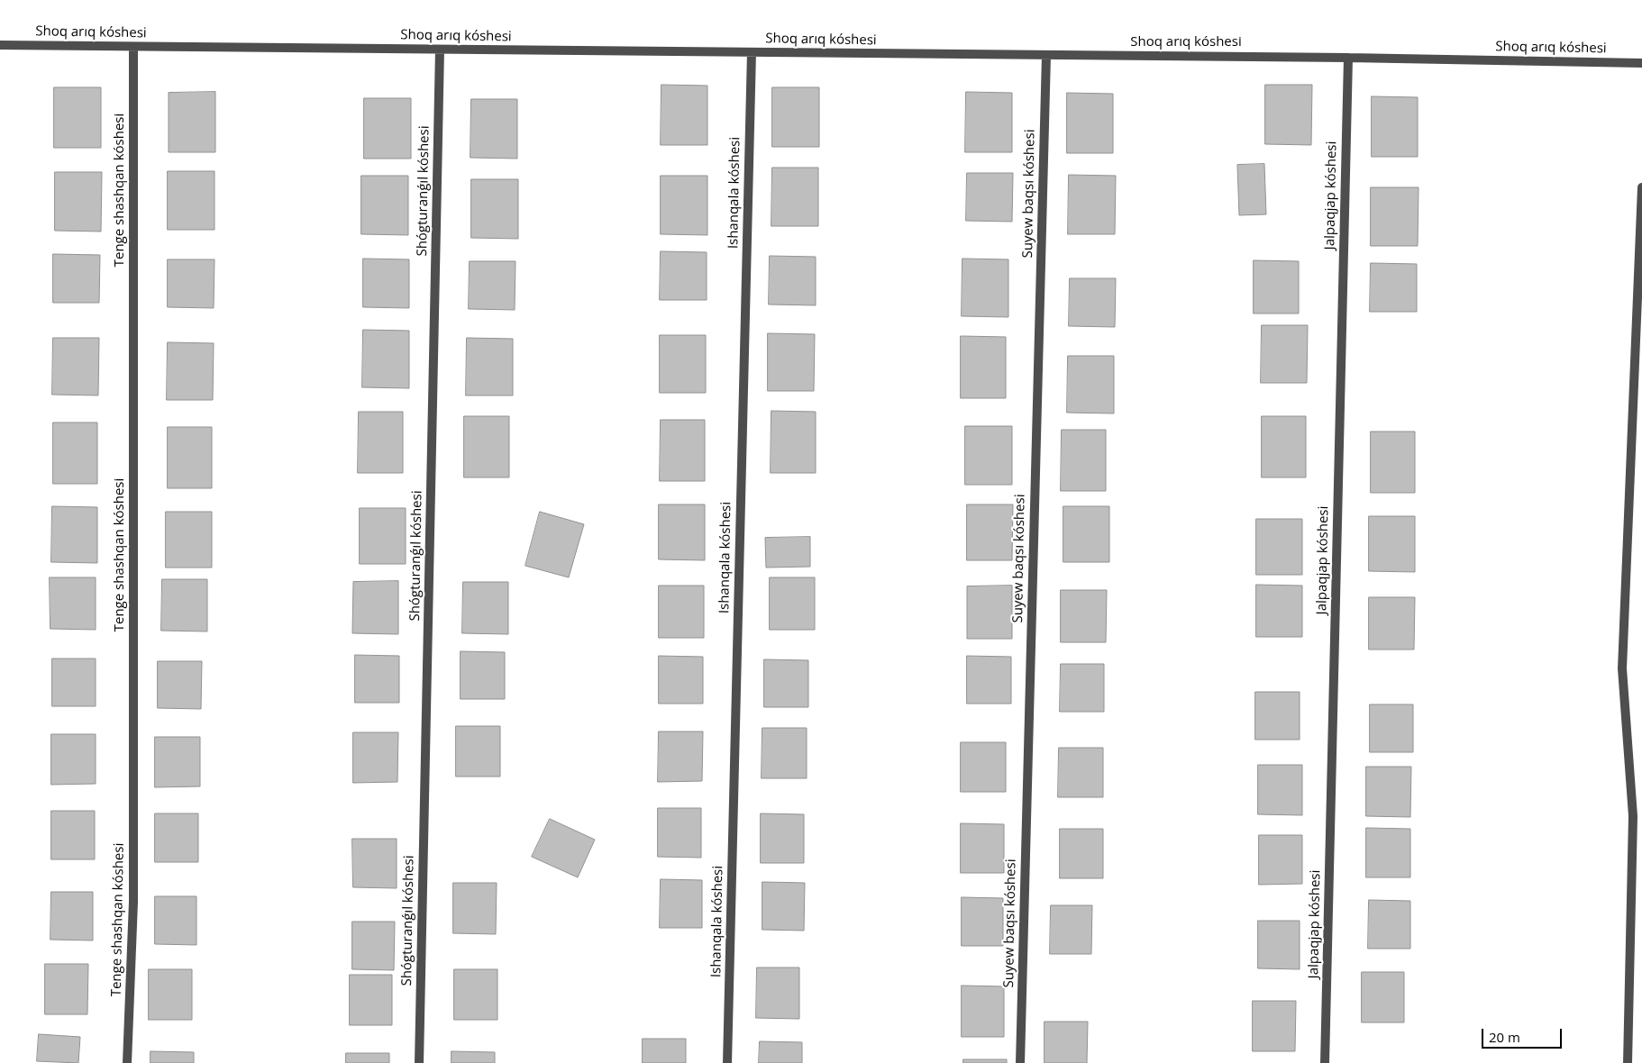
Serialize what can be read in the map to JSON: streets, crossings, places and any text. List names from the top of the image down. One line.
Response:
{"streets":{"street":["Shoq arıq kóshesi","Tenge shashqan kóshesi","Shógturanǵıl kóshesi","Ishanqala kóshesi","Suyew baqsı kóshesi","Jalpaqjap kóshesi"]},"crossings":[["Shoq arıq kóshesi","Tenge shashqan kóshesi"],["Shoq arıq kóshesi","Shógturanǵıl kóshesi"],["Shoq arıq kóshesi","Ishanqala kóshesi"],["Shoq arıq kóshesi","Suyew baqsı kóshesi"],["Shoq arıq kóshesi","Jalpaqjap kóshesi"]],"scale_bar":"20 m"}
